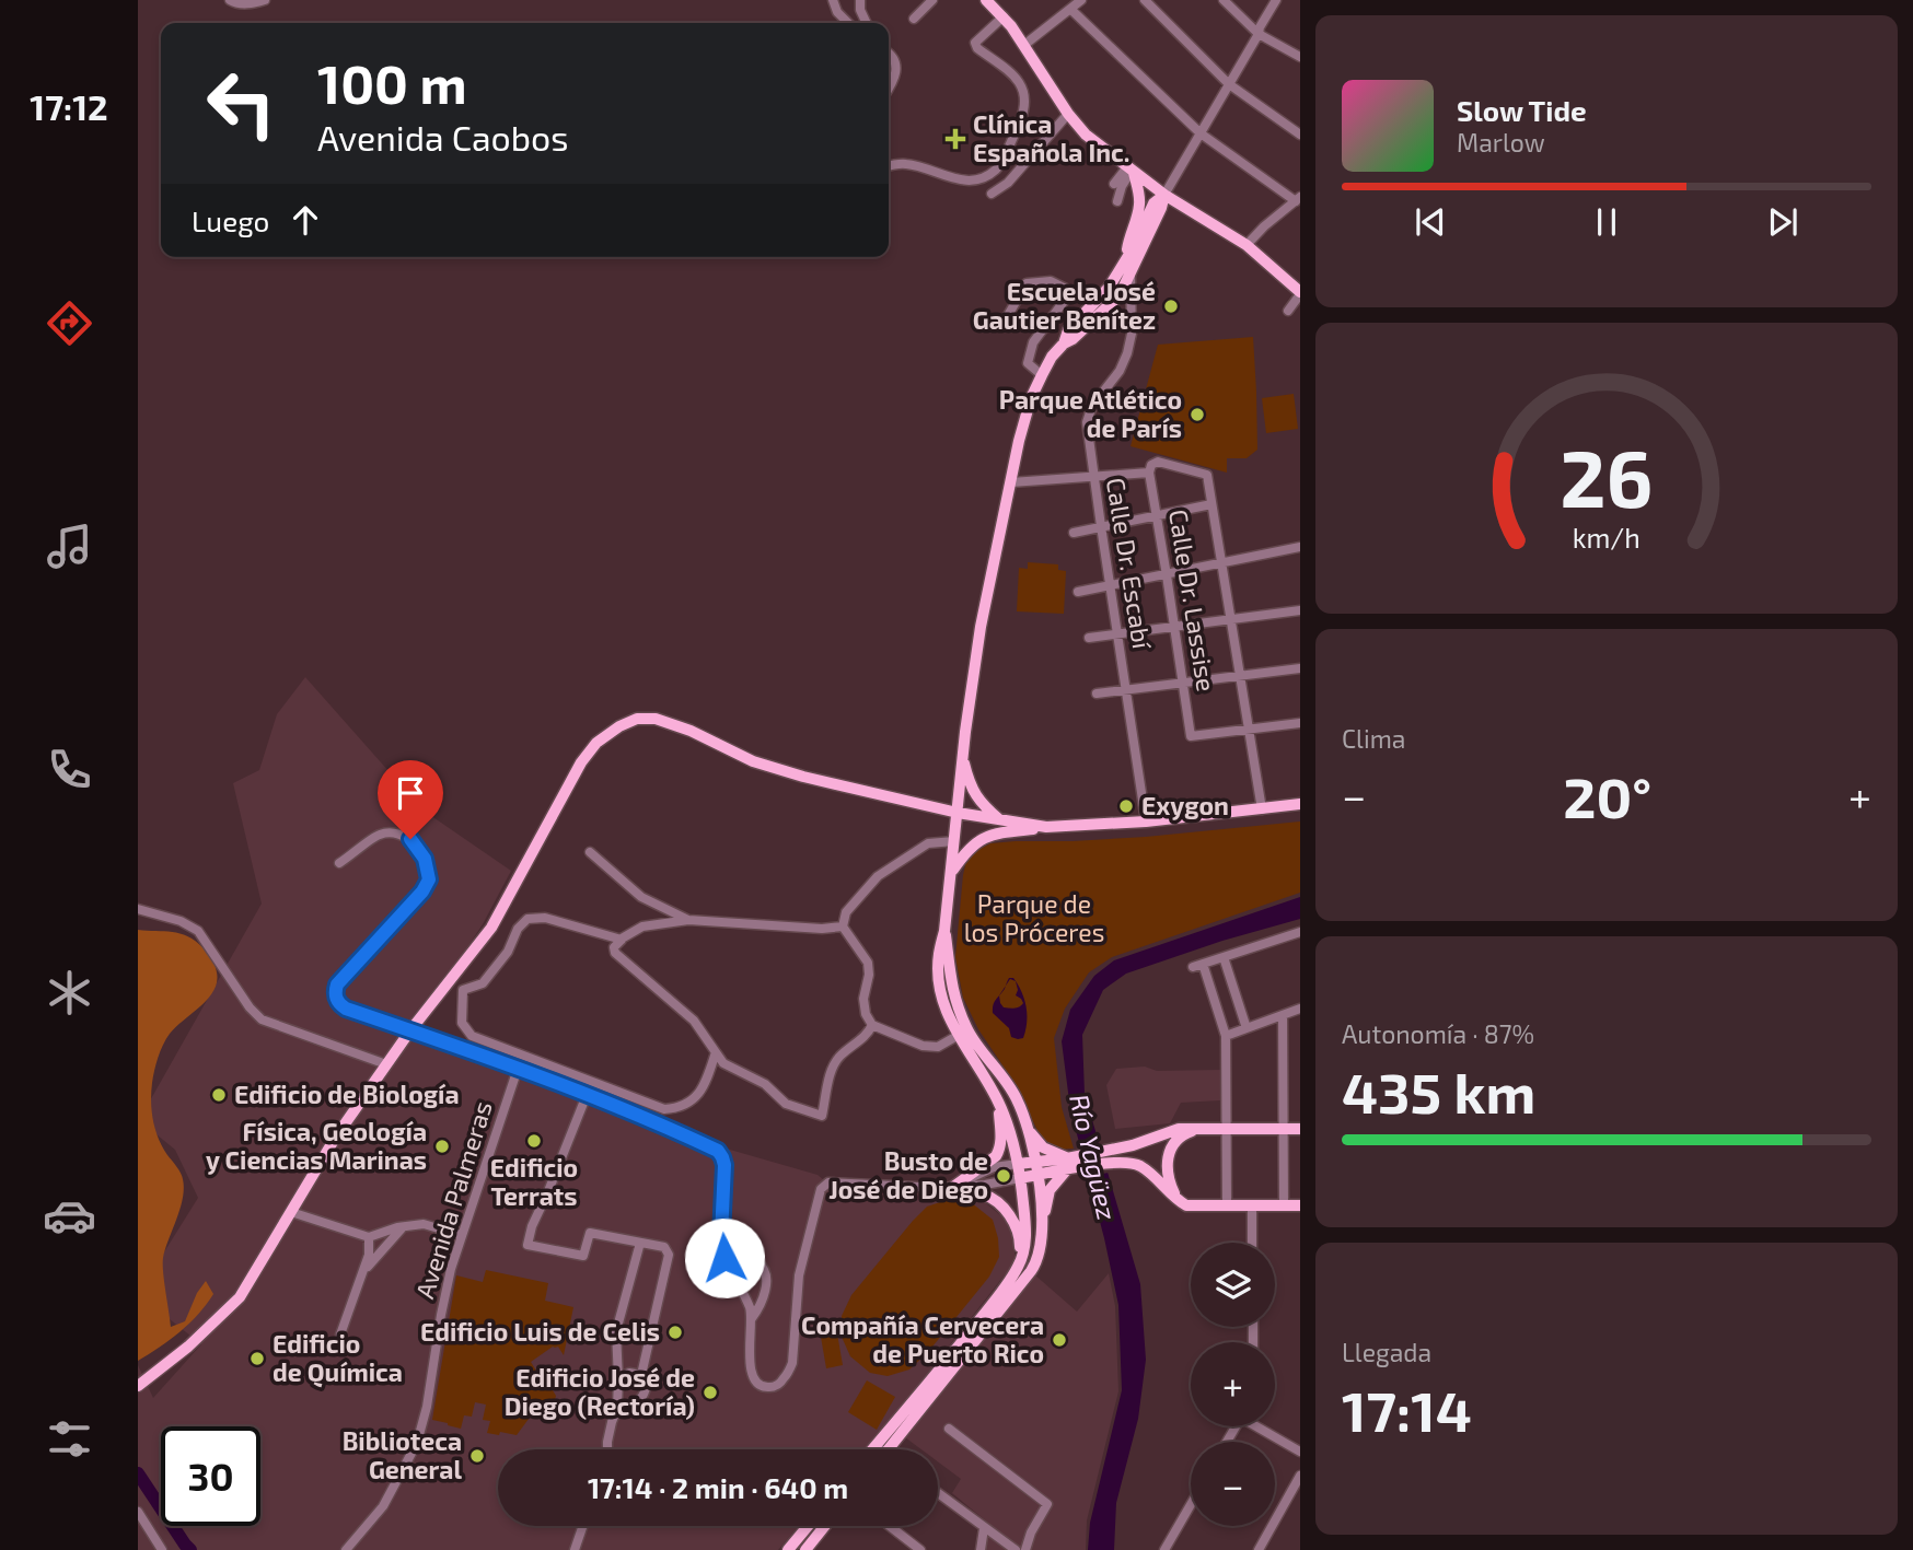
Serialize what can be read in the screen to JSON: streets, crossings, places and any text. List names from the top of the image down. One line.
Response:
{"streets":{"street":["Calle Dr. Escabí","Calle Dr. Lassise","Avenida Palmeras"]},"water":["Río Yagüez"],"parks":["Parque de los Próceres"],"places":{"health":["Clínica Española Inc."],"other":["Escuela José Gautier Benítez","Parque Atlético de París","Exygon","Edificio de Biología","Edificio Terrats","Física, Geología y Ciencias Marinas","Busto de José de Diego","Edificio Luis de Celis","Compañía Cervecera de Puerto Rico","Edificio de Química","Edificio José de Diego (Rectoría)","Biblioteca General"]},"page":{"tabs":"17:12","turn":["100 m","Avenida Caobos"],"song":["Slow Tide","Marlow"],"then":"Luego","tile":["Clima",["Autonomía · 87%","435 km"],["Llegada","17:14"]],"heat":["−","20°","+"],"map_buttons":["+","−"],"limit":"30","trip":"17:14 · 2 min · 640 m","gauge":["26","km/h"]}}
